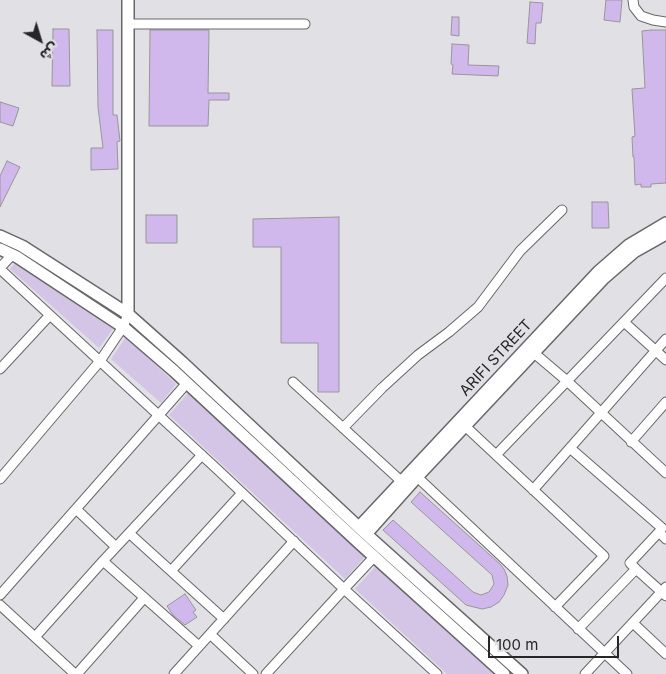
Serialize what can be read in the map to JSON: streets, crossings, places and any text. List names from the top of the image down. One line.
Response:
{"streets":{"main road":["ARIFI STREET"]},"scale_bar":"100 m","north":"bottom right"}
